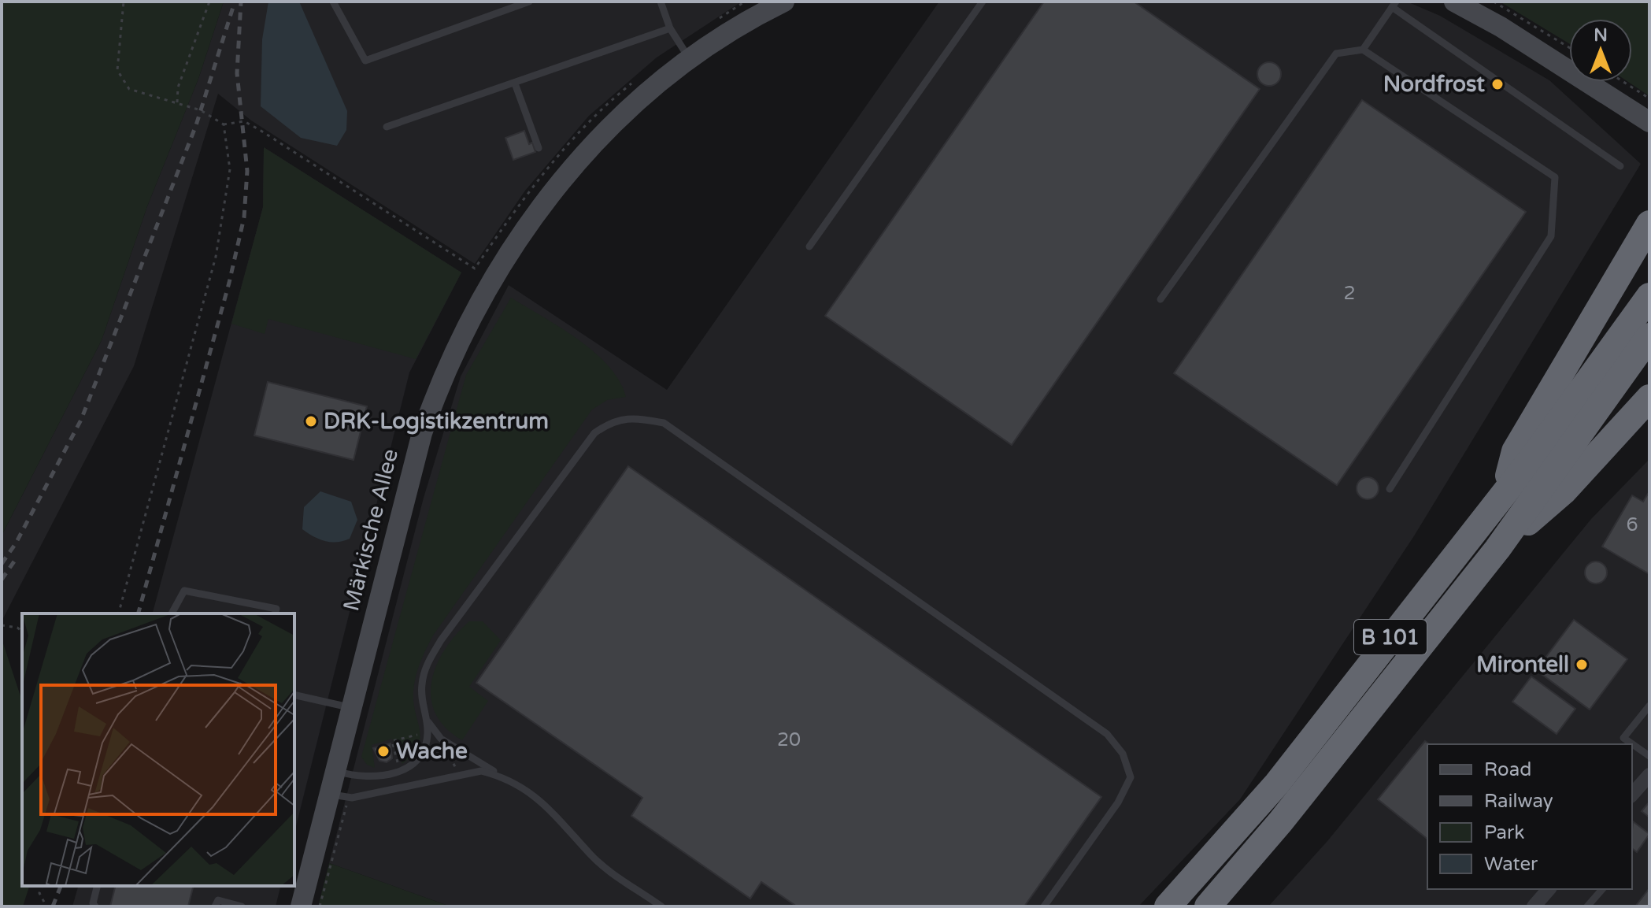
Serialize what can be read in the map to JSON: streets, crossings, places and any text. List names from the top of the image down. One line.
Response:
{"streets":{"highway":["B 101"],"street":["Märkische Allee"]},"places":["Nordfrost","DRK-Logistikzentrum","Mirontell","Wache"],"house_numbers":["2","6","20"],"legend":["Road","Railway","Park","Water"],"north":"top"}
